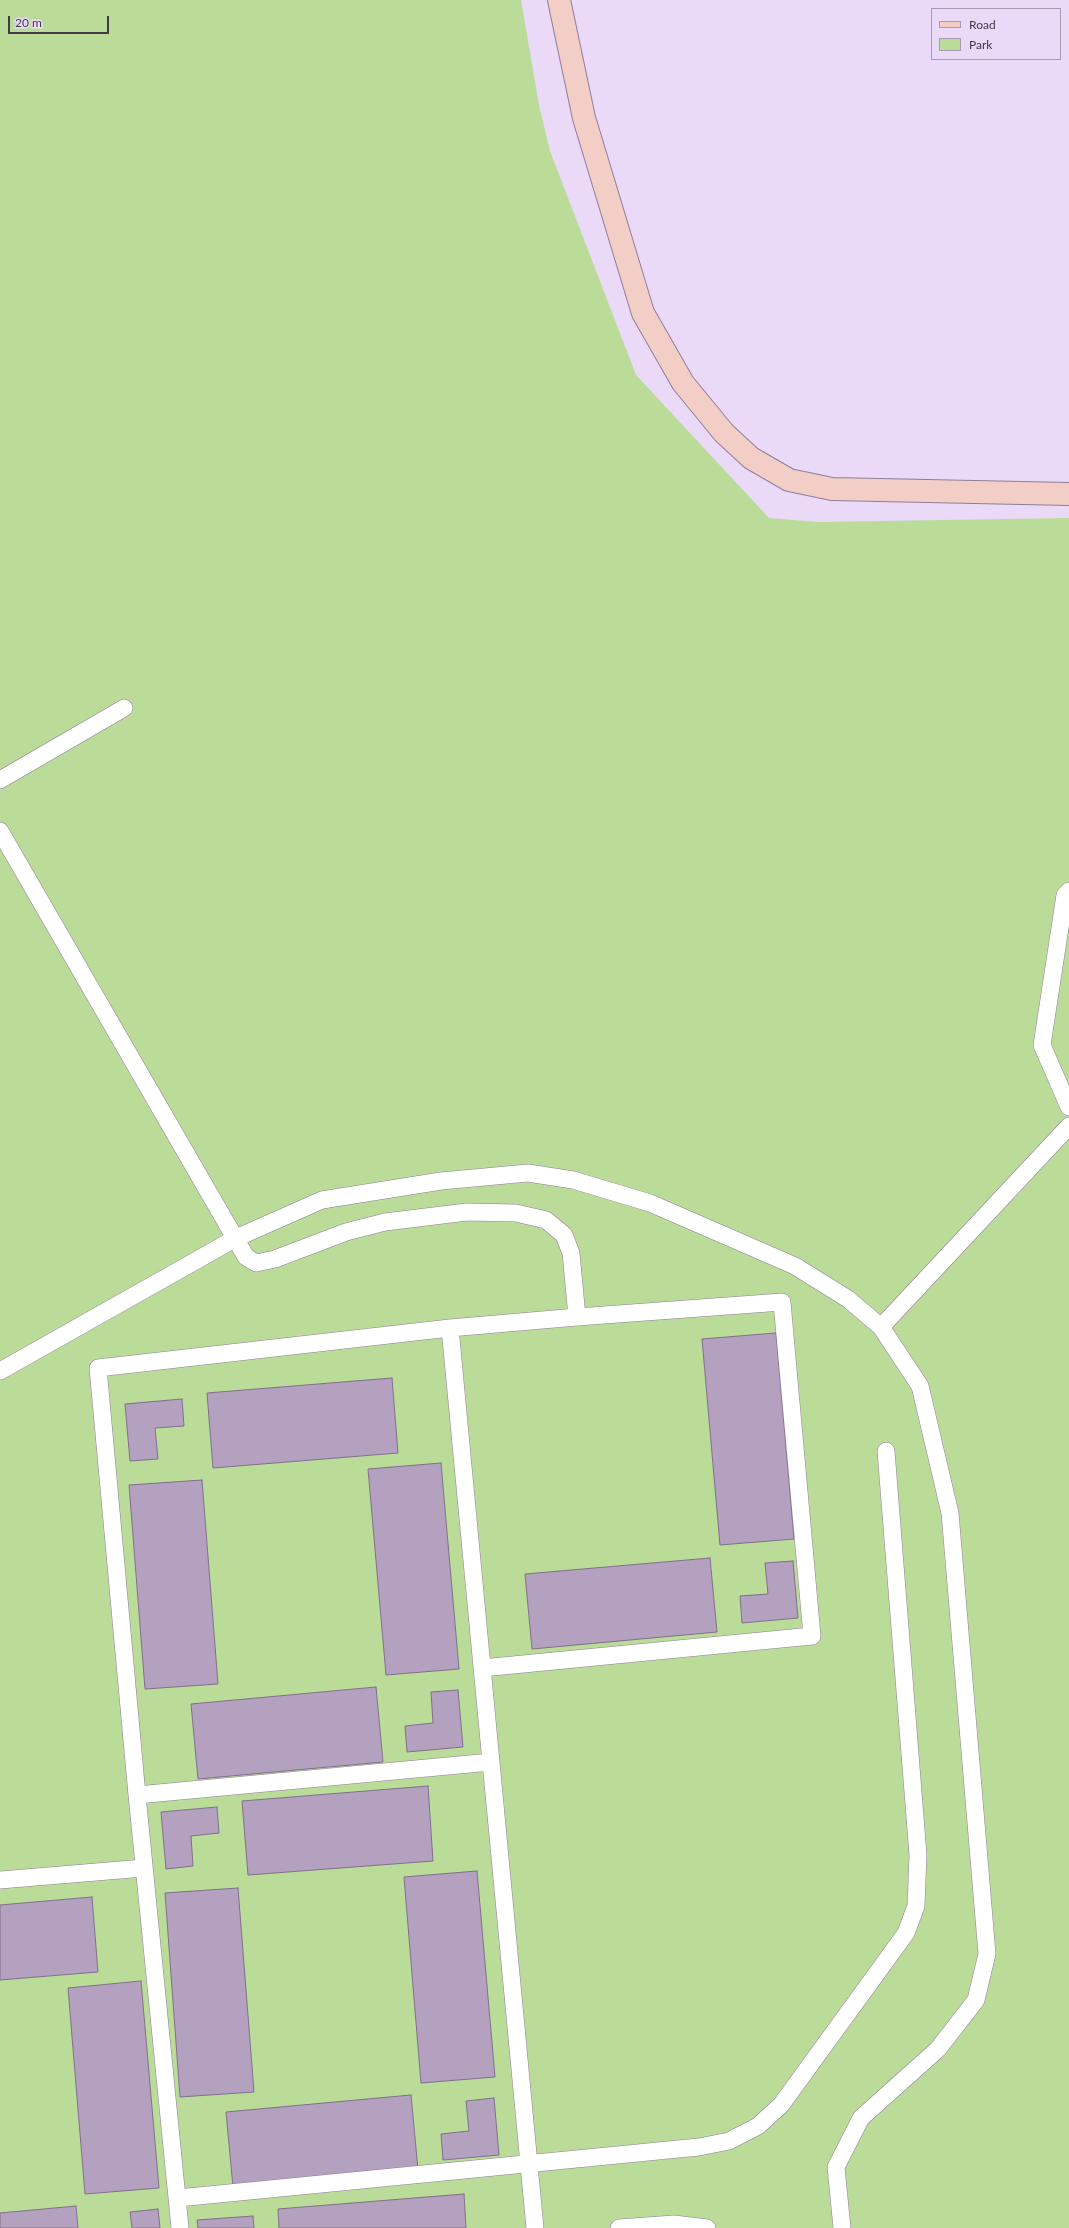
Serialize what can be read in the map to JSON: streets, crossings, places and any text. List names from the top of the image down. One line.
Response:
{"legend":["Road","Park"],"scale_bar":"20 m"}
